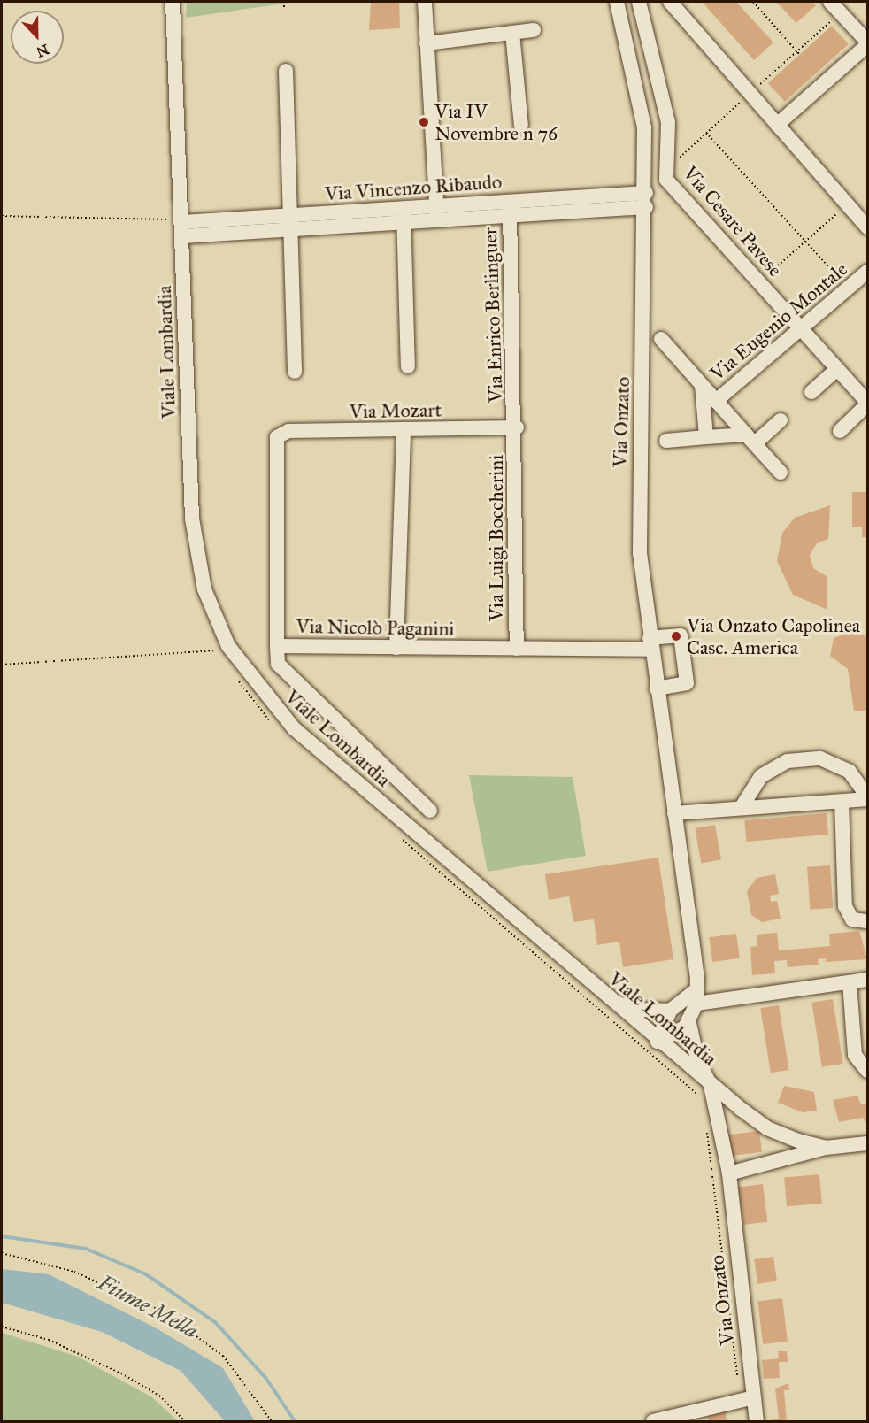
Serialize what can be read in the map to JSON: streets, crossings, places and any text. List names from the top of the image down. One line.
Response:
{"streets":{"street":["Via Vincenzo Ribaudo","Via Cesare Pavese","Via Enrico Berlinguer","Via Eugenio Montale","Viale Lombardia","Via Mozart","Via Onzato","Via Luigi Boccherini","Via Nicolò Paganini"]},"crossings":[["Via Vincenzo Ribaudo","Via Enrico Berlinguer"],["Via Vincenzo Ribaudo","Viale Lombardia"],["Via Vincenzo Ribaudo","Via Onzato"],["Via Cesare Pavese","Via Eugenio Montale"],["Via Enrico Berlinguer","Via Mozart"],["Via Enrico Berlinguer","Via Luigi Boccherini"],["Viale Lombardia","Via Onzato"],["Via Mozart","Via Luigi Boccherini"],["Via Mozart","Via Nicolò Paganini"],["Via Onzato","Via Nicolò Paganini"],["Via Luigi Boccherini","Via Nicolò Paganini"]],"water":["Fiume Mella"],"places":["Via IV Novembre n 76","Via Onzato Capolinea Casc. America"],"north":"bottom"}
